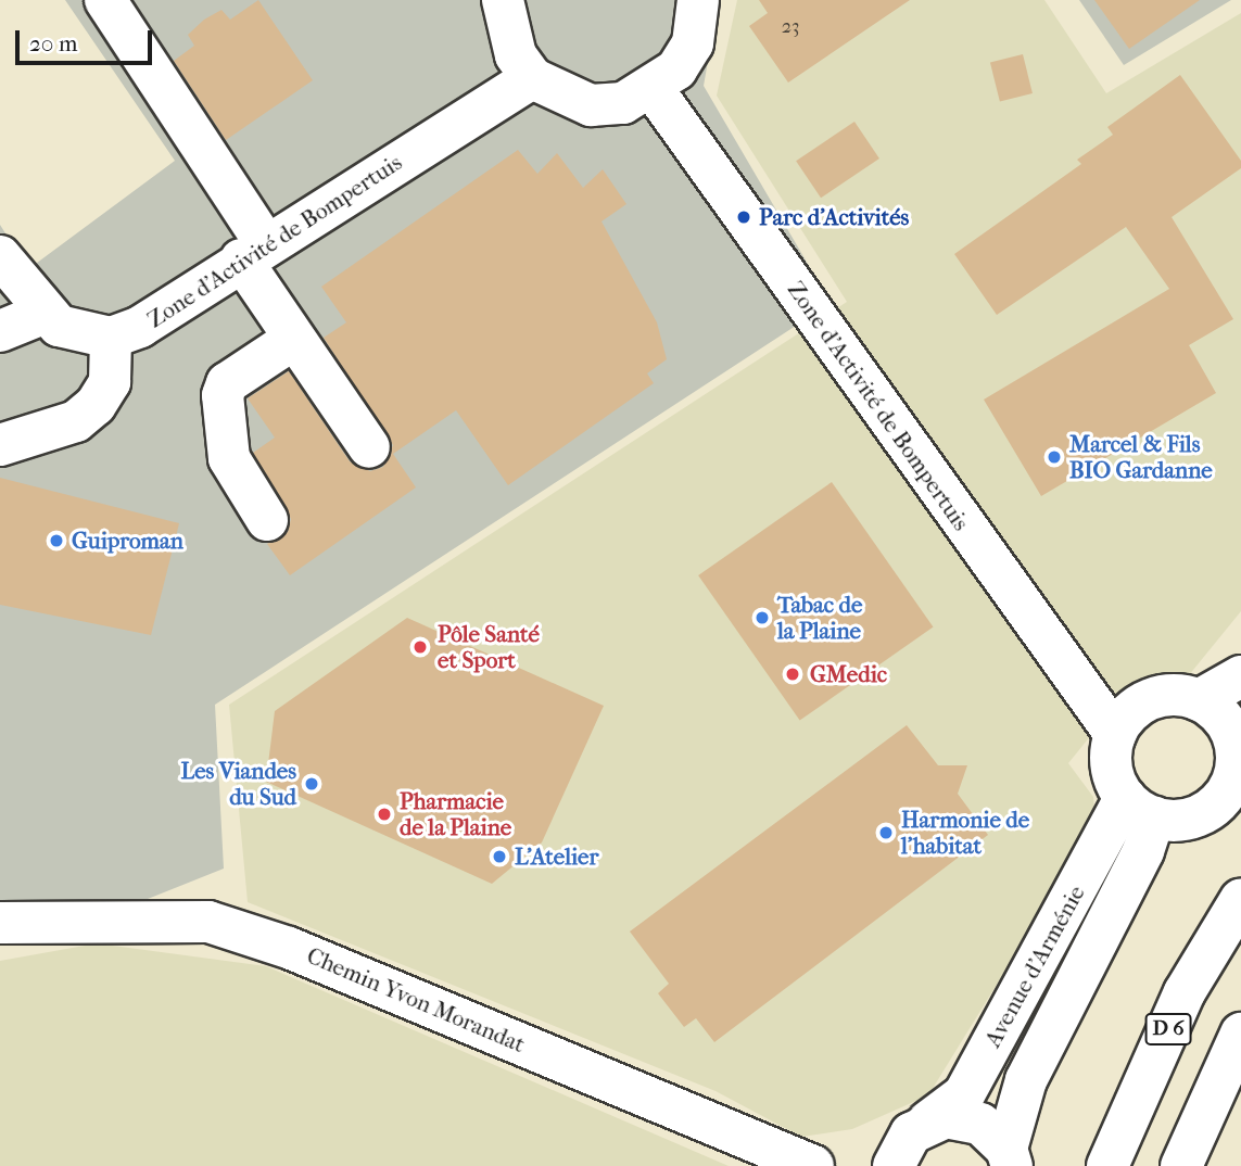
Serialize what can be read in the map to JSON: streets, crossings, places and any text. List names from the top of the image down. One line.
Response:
{"streets":{"main road":["Zone d'Activité de Bompertuis","Avenue d'Arménie","Chemin Yvon Morandat","D 6"]},"crossings":[["Zone d'Activité de Bompertuis","Avenue d'Arménie"]],"places":["Parc d'Activités","Marcel & Fils BIO Gardanne","Guiproman","Tabac de la Plaine","Pôle Santé et Sport","GMedic","Les Viandes du Sud","Pharmacie de la Plaine","Harmonie de l'habitat","L'Atelier"],"house_numbers":["23"],"scale_bar":"20 m"}
